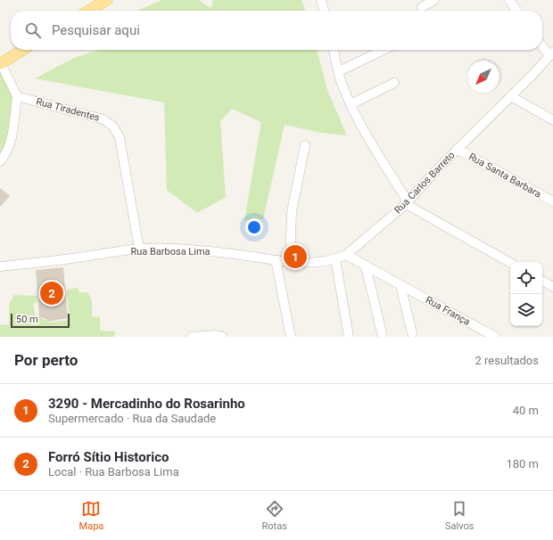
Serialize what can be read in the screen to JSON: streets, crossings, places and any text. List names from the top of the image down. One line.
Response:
{"streets":{"street":["Rua Tiradentes","Rua Santa Barbara","Rua Carlos Barreto","Rua Barbosa Lima","Rua França"]},"crossings":[["Rua Tiradentes","Rua Barbosa Lima"],["Rua Santa Barbara","Rua Carlos Barreto"],["Rua Carlos Barreto","Rua Barbosa Lima"],["Rua Carlos Barreto","Rua França"]],"scale_bar":"50 m","north":"bottom left","page":{"search":"Pesquisar aqui","pins":["1","2"],"scale":"50 m","heading":["Por perto","2 resultados"],"list":[{"mark":"1","name":"3290 - Mercadinho do Rosarinho","note":"Supermercado · Rua da Saudade","value":"40 m"},{"mark":"2","name":"Forró Sítio Historico","note":"Local · Rua Barbosa Lima","value":"180 m"}],"nav":["Mapa","Rotas","Salvos"]}}
